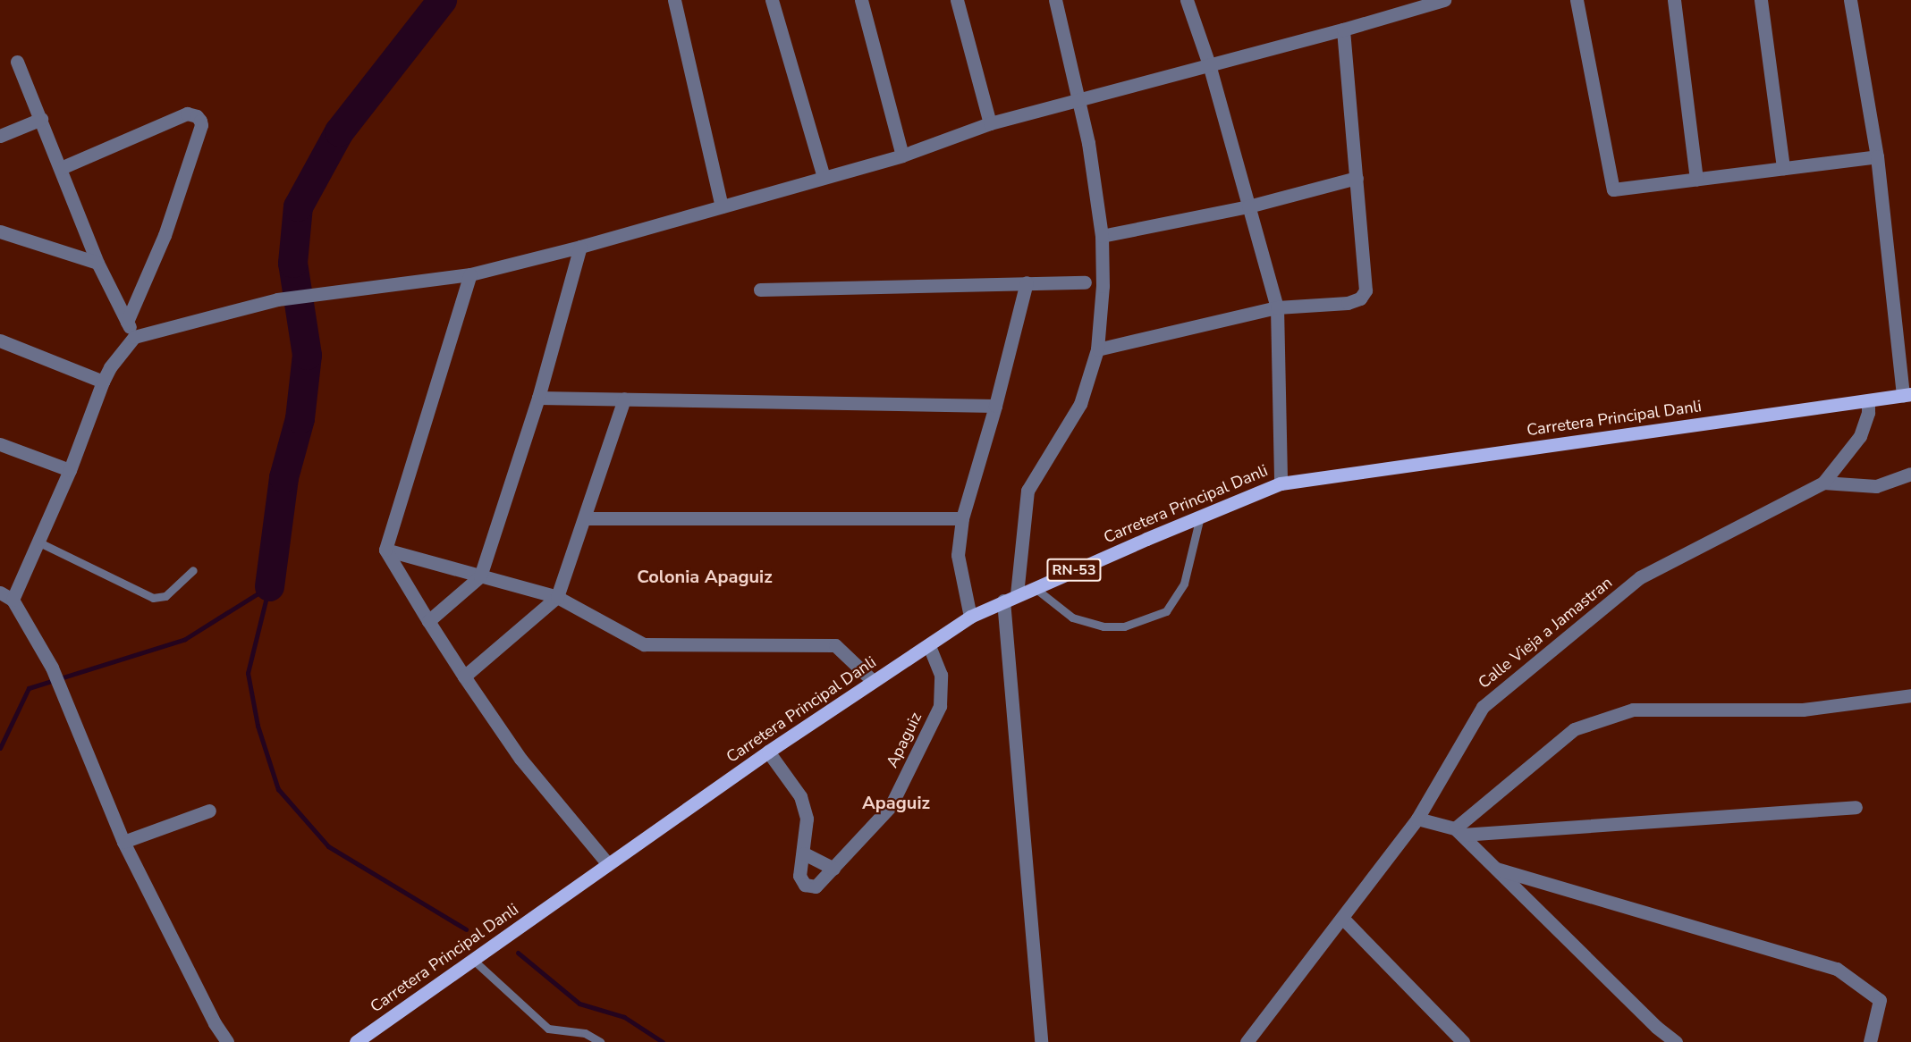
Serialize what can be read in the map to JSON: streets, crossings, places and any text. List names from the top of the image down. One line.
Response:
{"streets":{"main road":["Carretera Principal Danli","RN-53"],"street":["Calle Vieja a Jamastran","Apaguiz"]},"crossings":[["Carretera Principal Danli","Calle Vieja a Jamastran"],["Carretera Principal Danli","Apaguiz"]],"districts":["Colonia Apaguiz","Apaguiz"]}
